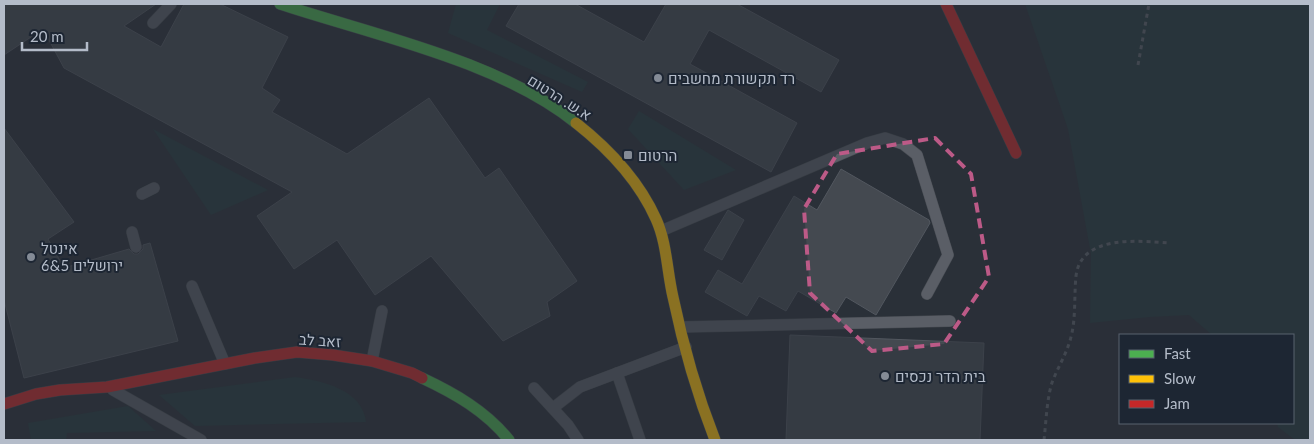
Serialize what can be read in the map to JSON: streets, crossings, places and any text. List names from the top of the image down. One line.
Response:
{"streets":{"street":["א.ש. הרטום","זאב לב"]},"places":{"other":["רד תקשורת מחשבים","אינטל ירושלים 5&6","בית הדר נכסים"],"transit":["הרטום"]},"legend":["Fast","Slow","Jam"],"scale_bar":"20 m"}
